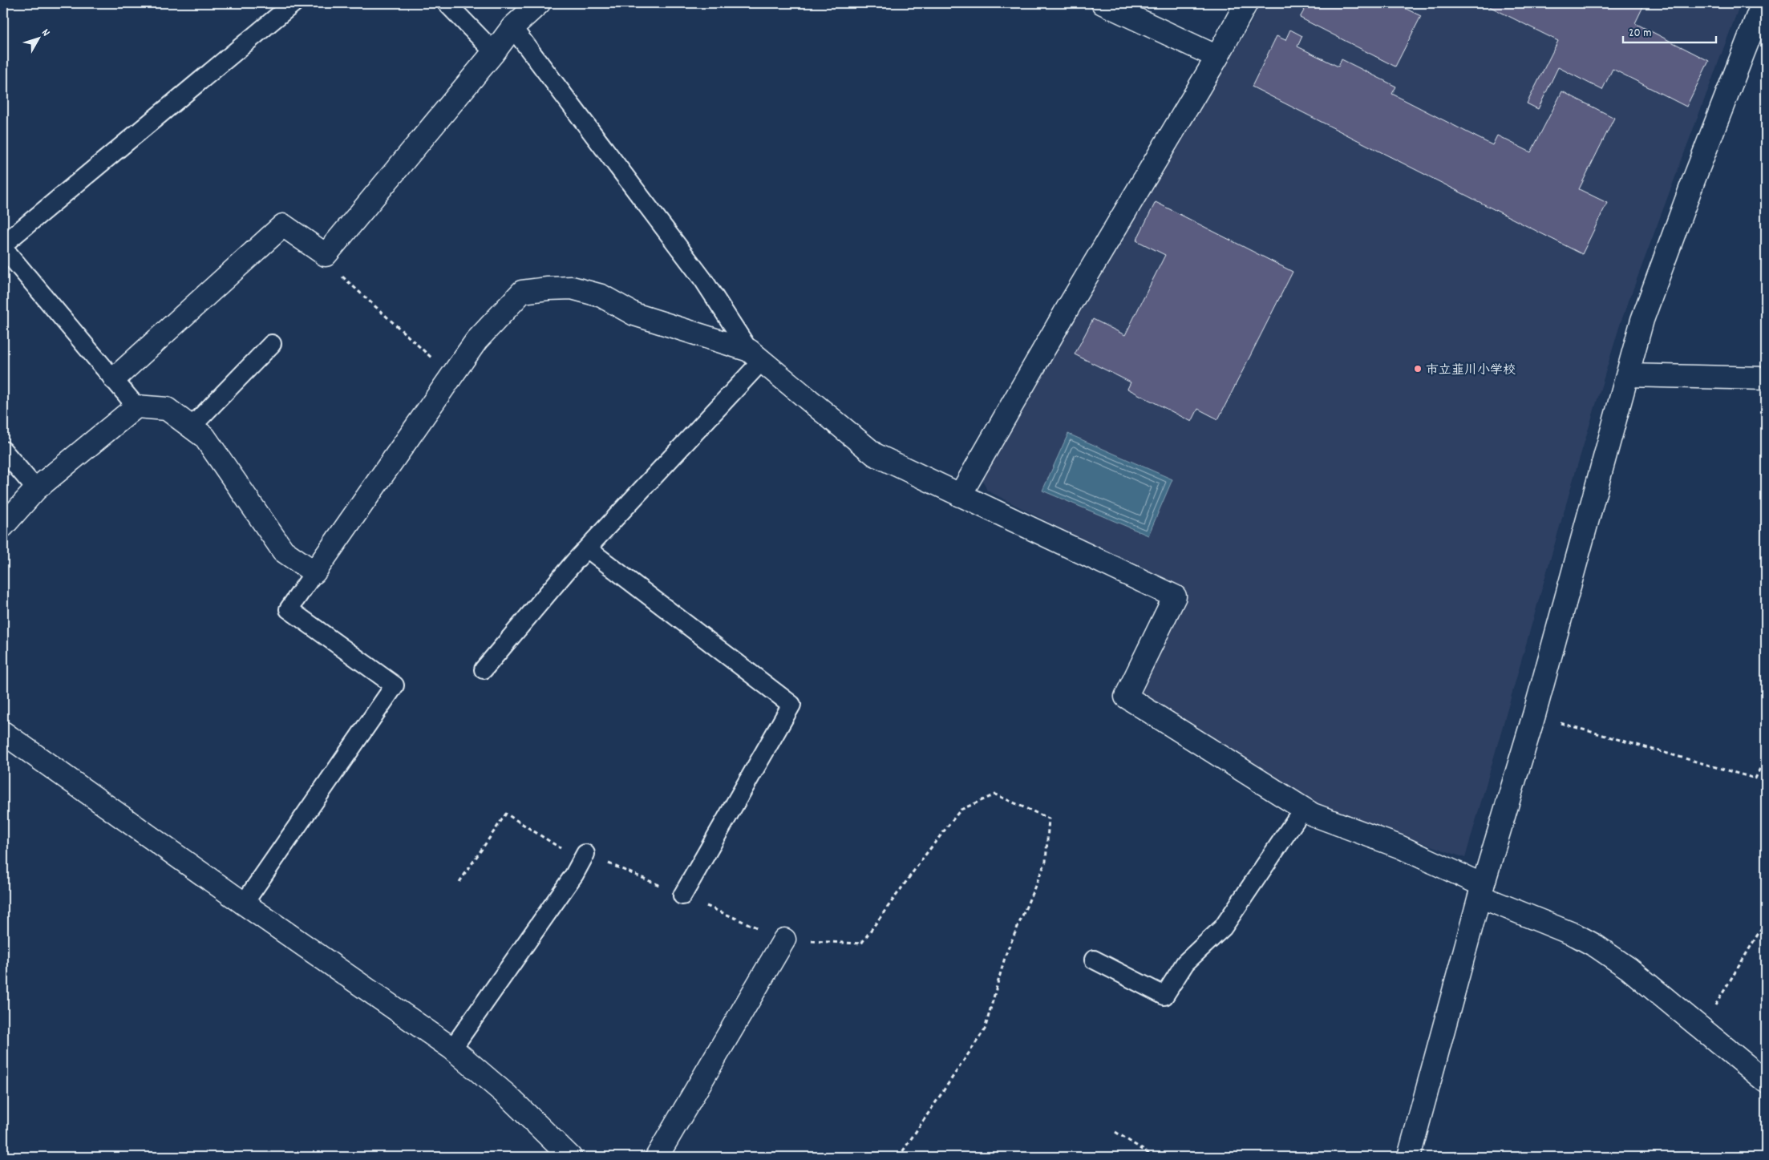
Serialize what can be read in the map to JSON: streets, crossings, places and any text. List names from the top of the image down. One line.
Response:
{"places":["市立韮川小学校"],"scale_bar":"20 m","north":"top right"}
